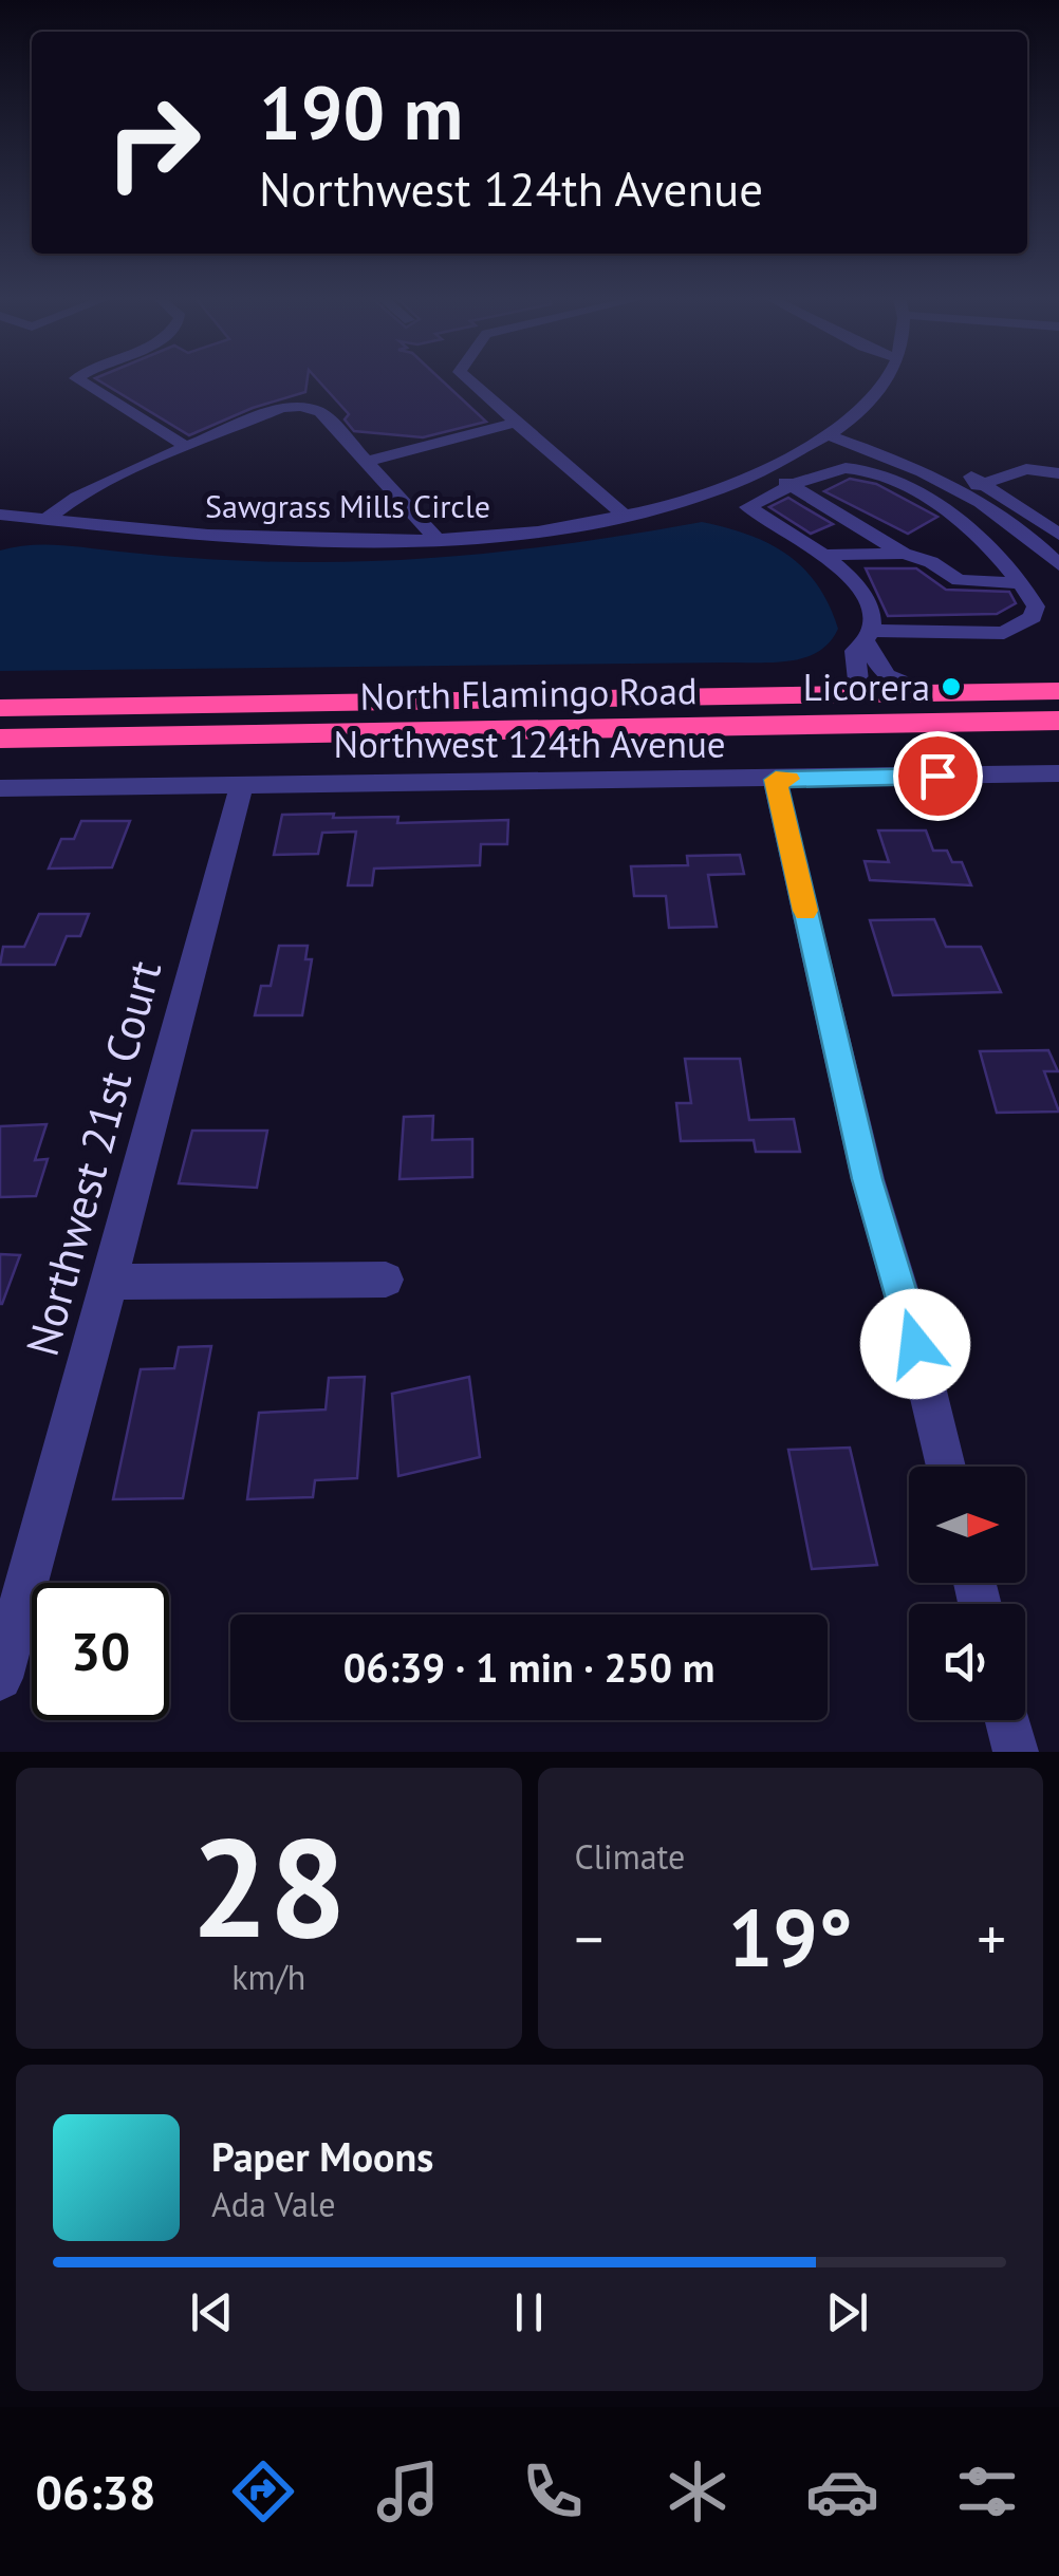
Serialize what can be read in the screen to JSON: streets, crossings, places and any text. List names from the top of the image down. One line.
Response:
{"streets":{"highway":["North Flamingo Road"],"street":["Sawgrass Mills Circle","Northwest 124th Avenue","Northwest 21st Court"]},"crossings":[["Northwest 124th Avenue","Northwest 21st Court"]],"places":["Licorera"],"north":"right","page":{"turn":["190 m","Northwest 124th Avenue"],"limit":"30","trip":"06:39 · 1 min · 250 m","tile":[["28","km/h"],"Climate"],"heat":["−","19°","+"],"song":["Paper Moons","Ada Vale"],"tabs":"06:38"}}
